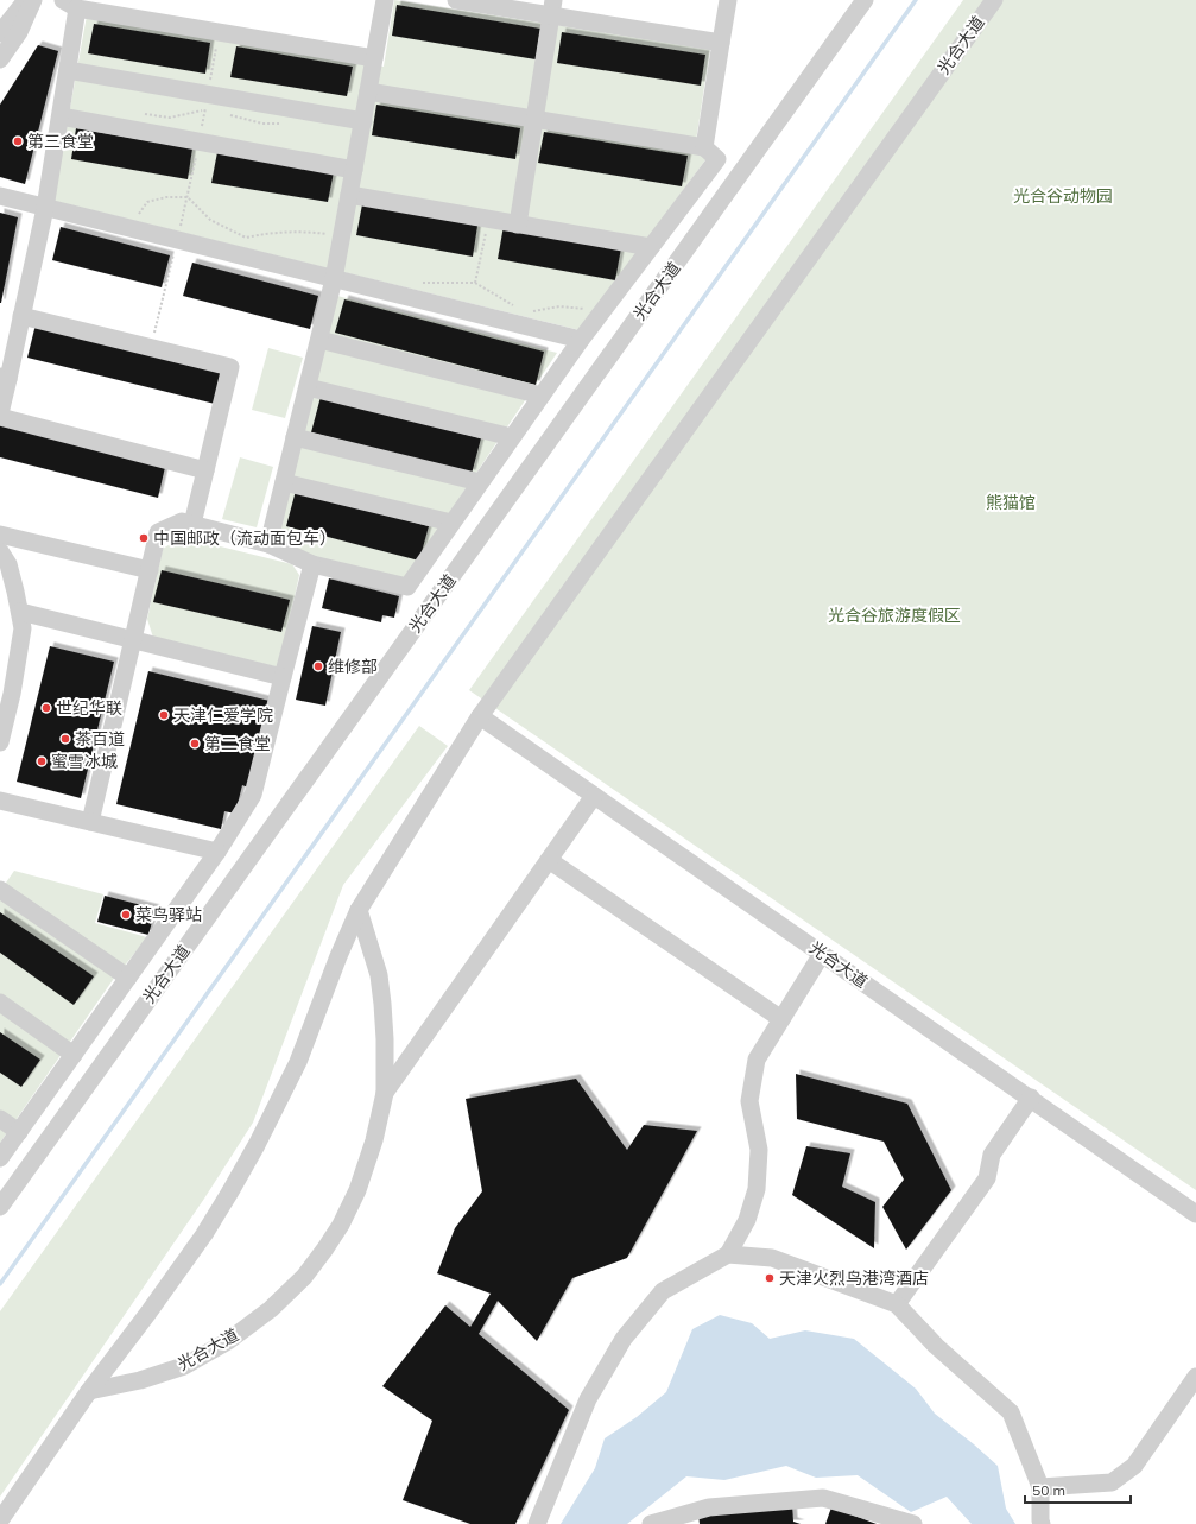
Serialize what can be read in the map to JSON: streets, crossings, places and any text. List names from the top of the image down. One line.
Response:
{"streets":{"street":["光合大道"]},"parks":["光合谷动物园","熊猫馆","光合谷旅游度假区"],"places":["第三食堂","中国邮政（流动面包车）","维修部","世纪华联","天津仁爱学院","茶百道","第二食堂","蜜雪冰城","菜鸟驿站","天津火烈鸟港湾酒店"],"scale_bar":"50 m"}
